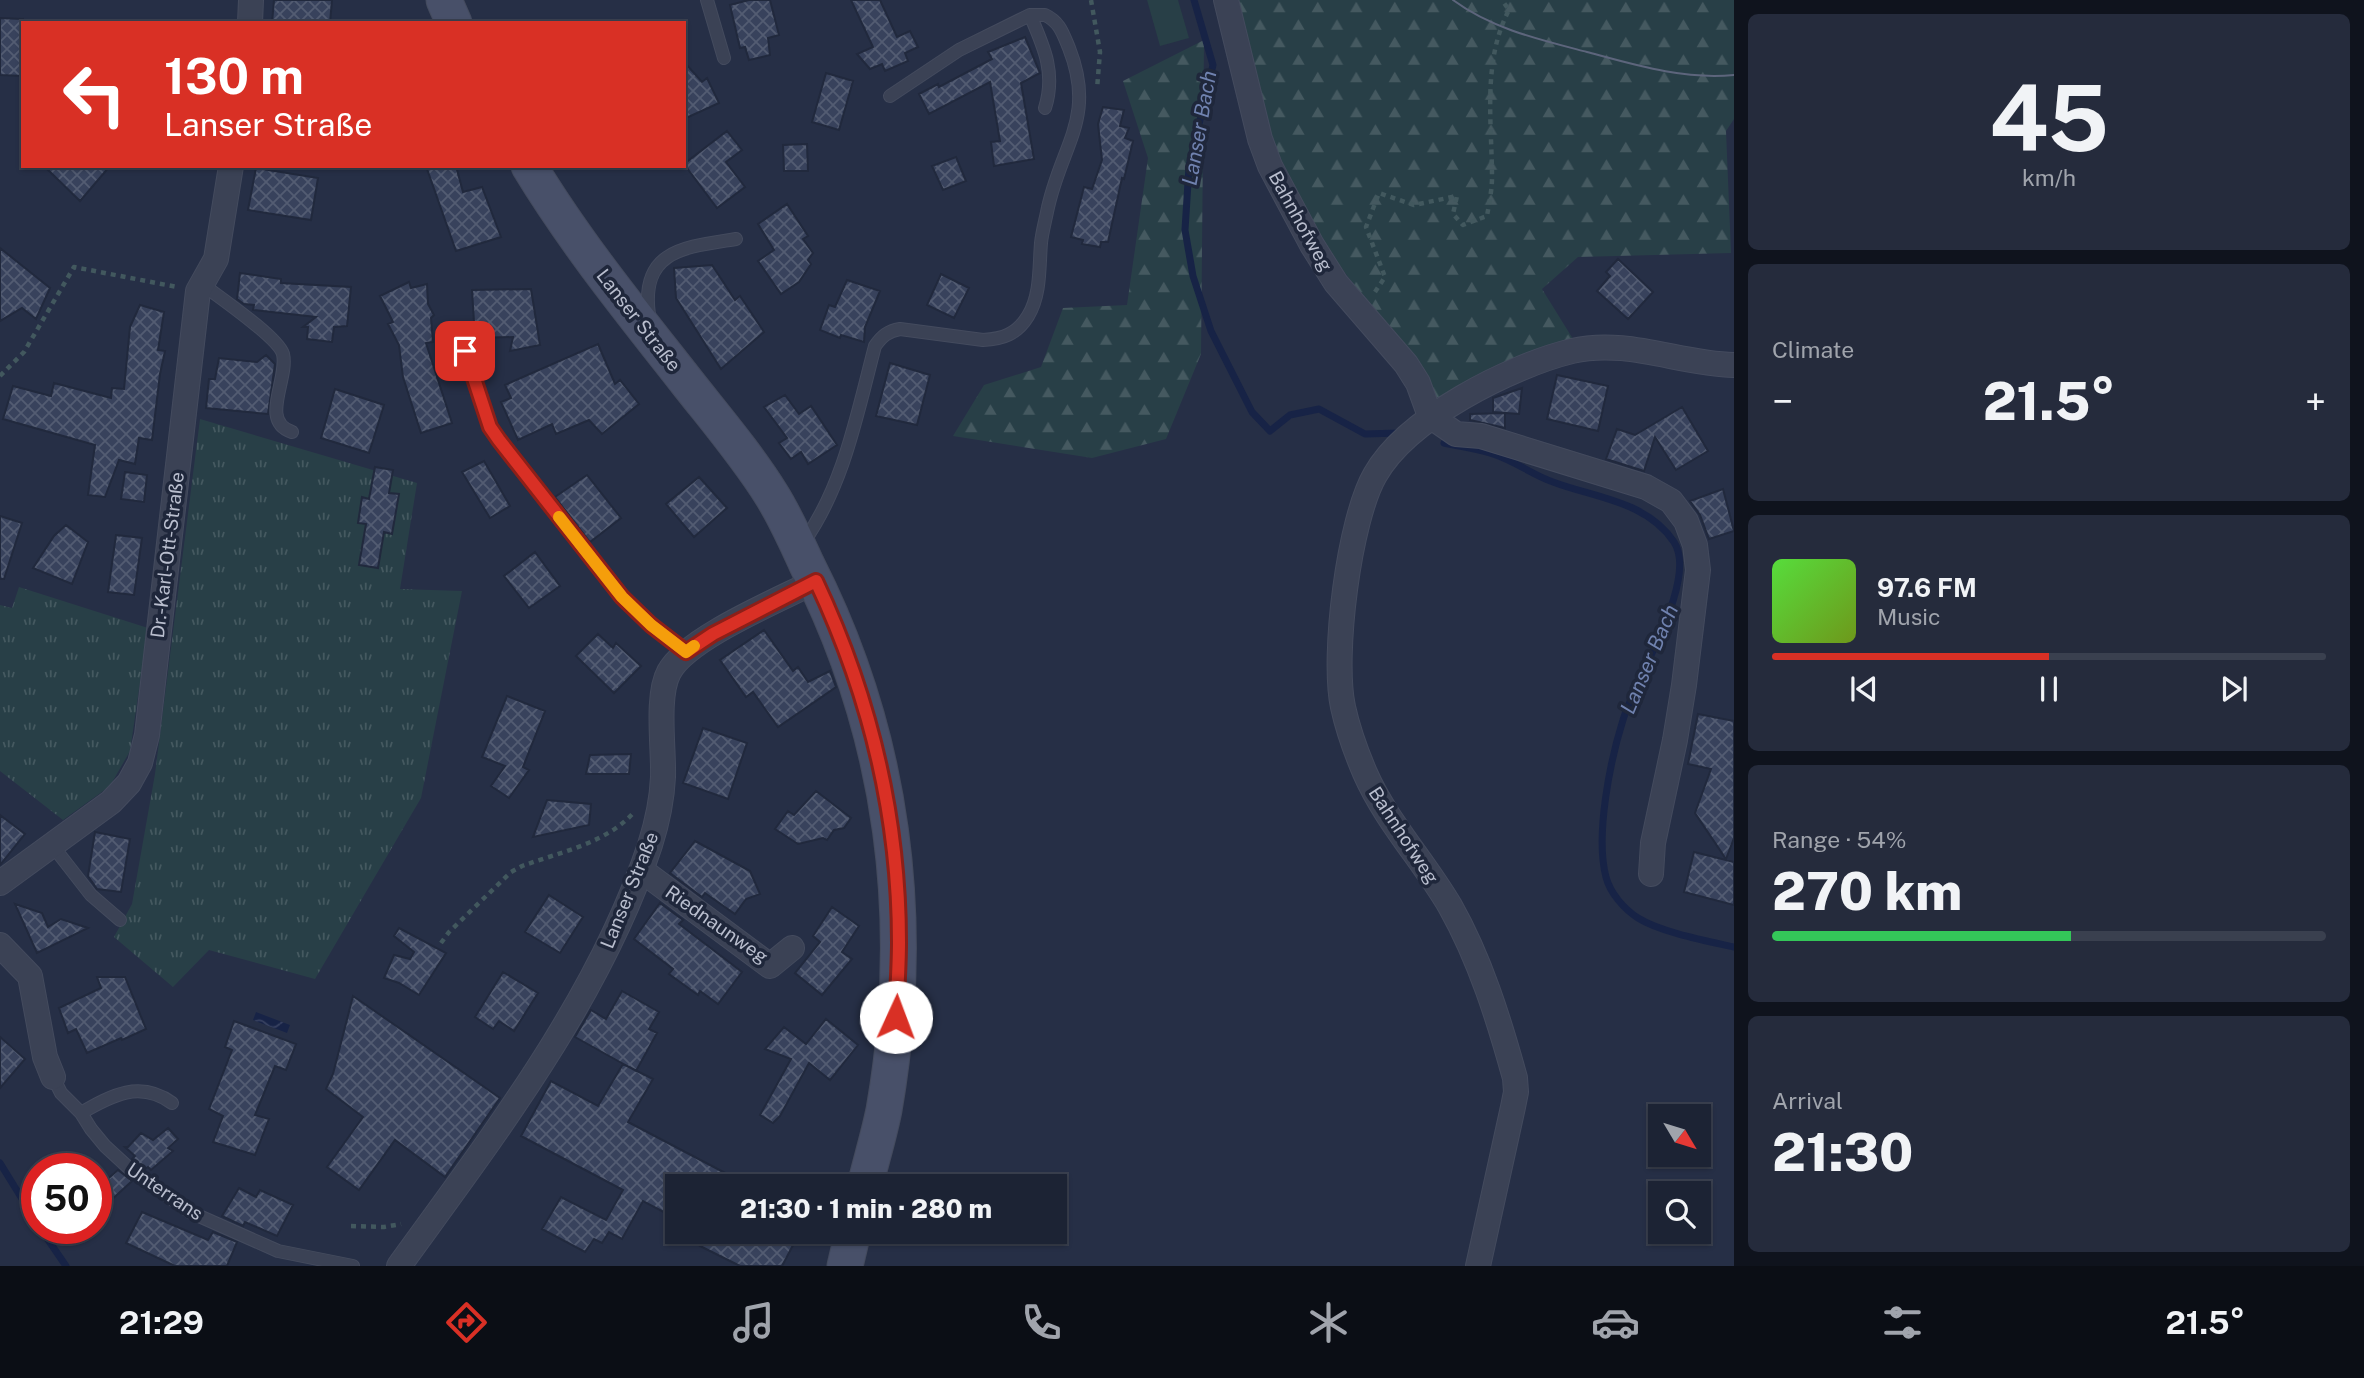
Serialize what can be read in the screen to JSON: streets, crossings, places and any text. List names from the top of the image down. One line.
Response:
{"streets":{"main road":["Lanser Straße"],"street":["Bahnhofweg","Dr.-Karl-Ott-Straße","Riednaunweg"],"lane":["Unterrans"]},"crossings":[["Lanser Straße","Riednaunweg"]],"water":["Lanser Bach"],"north":"bottom right","page":{"tile":[["45","km/h"],"Climate",["Range · 54%","270 km"],["Arrival","21:30"]],"turn":["130 m","Lanser Straße"],"heat":["−","21.5°","+"],"song":["97.6 FM","Music"],"limit":"50","trip":"21:30 · 1 min · 280 m","tabs":["21:29","21.5°"]}}
